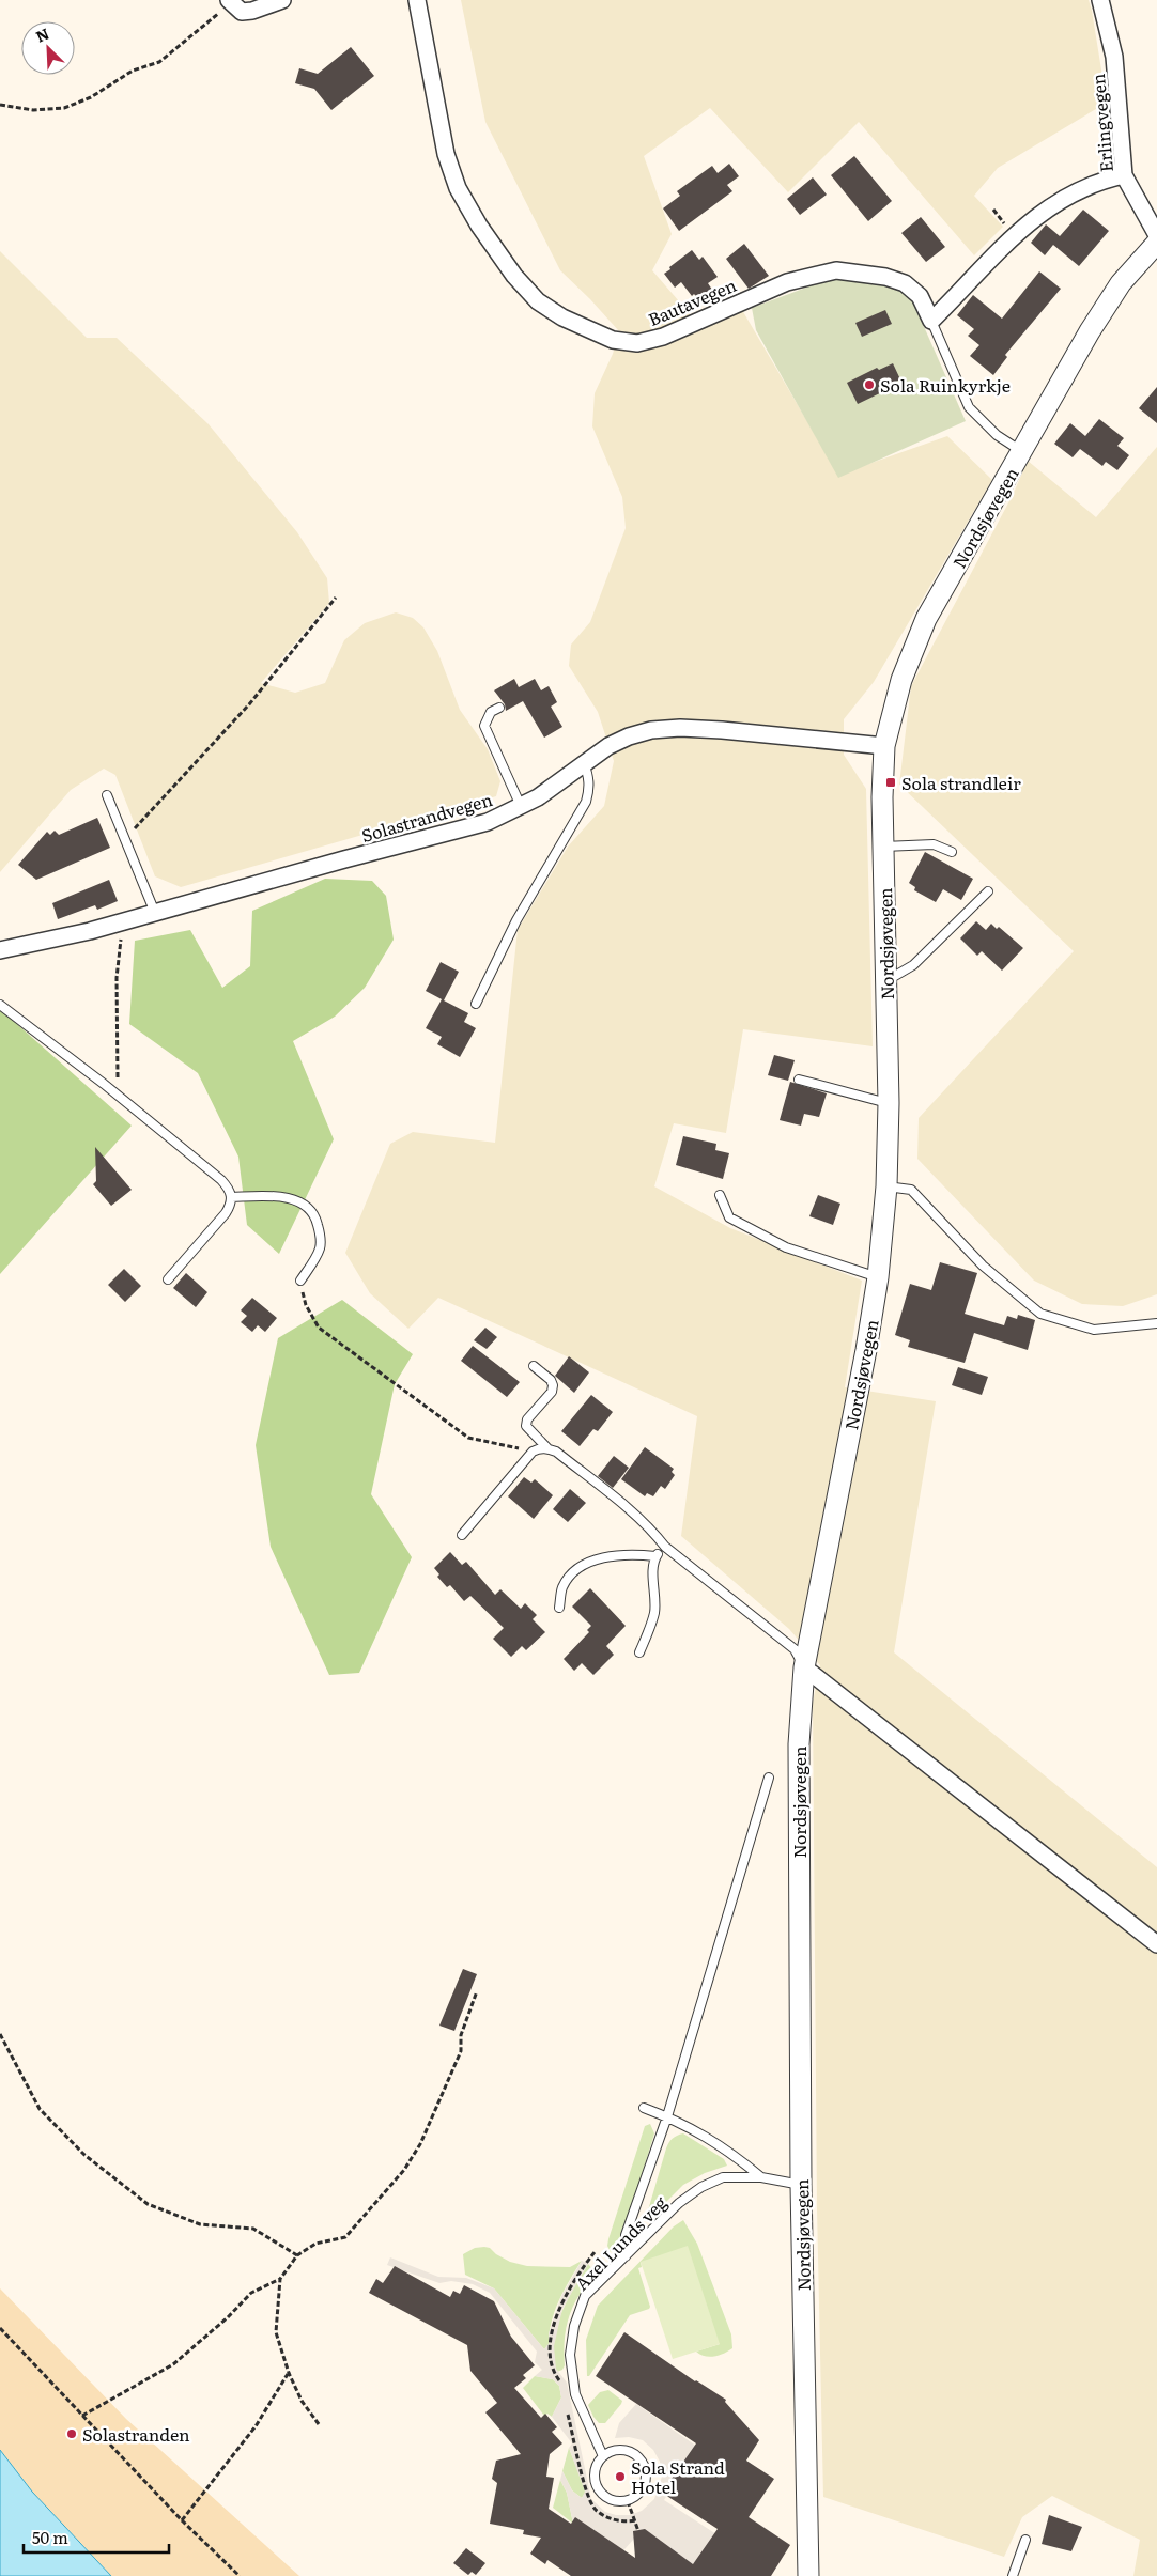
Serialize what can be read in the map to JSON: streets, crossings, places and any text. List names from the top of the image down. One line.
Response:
{"streets":{"street":["Erlingvegen","Bautavegen","Nordsjøvegen","Solastrandvegen"],"lane":["Axel Lunds veg"]},"crossings":[["Nordsjøvegen","Solastrandvegen"],["Nordsjøvegen","Axel Lunds veg"]],"places":{"other":["Sola Ruinkyrkje","Solastranden","Sola Strand Hotel"],"transit":["Sola strandleir"]},"scale_bar":"50 m","north":"top left"}
